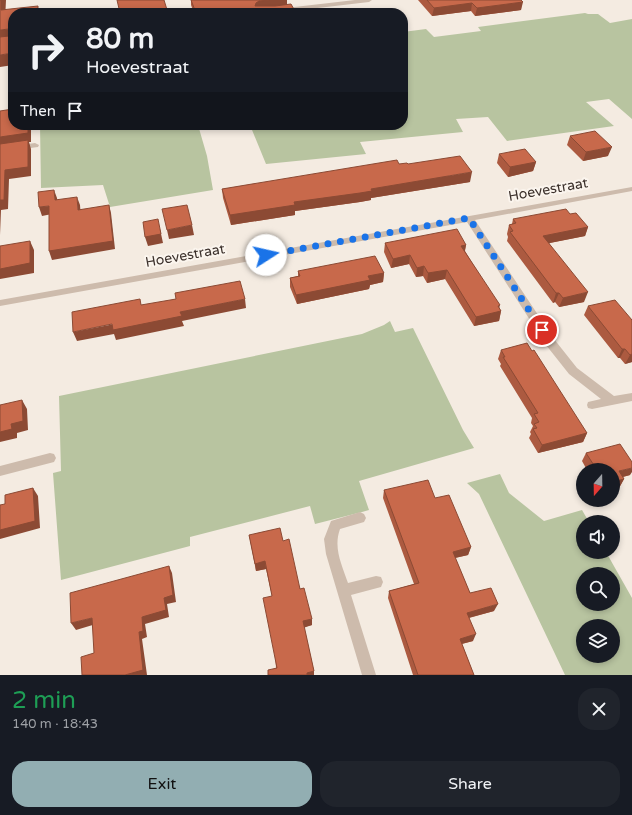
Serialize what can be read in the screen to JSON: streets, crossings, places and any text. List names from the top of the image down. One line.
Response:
{"streets":{"street":["Hoevestraat"]},"north":"bottom","page":{"turn":["80 m","Hoevestraat"],"then":"Then","heading":["2 min","140 m · 18:43"],"buttons":["Exit","Share"]}}
